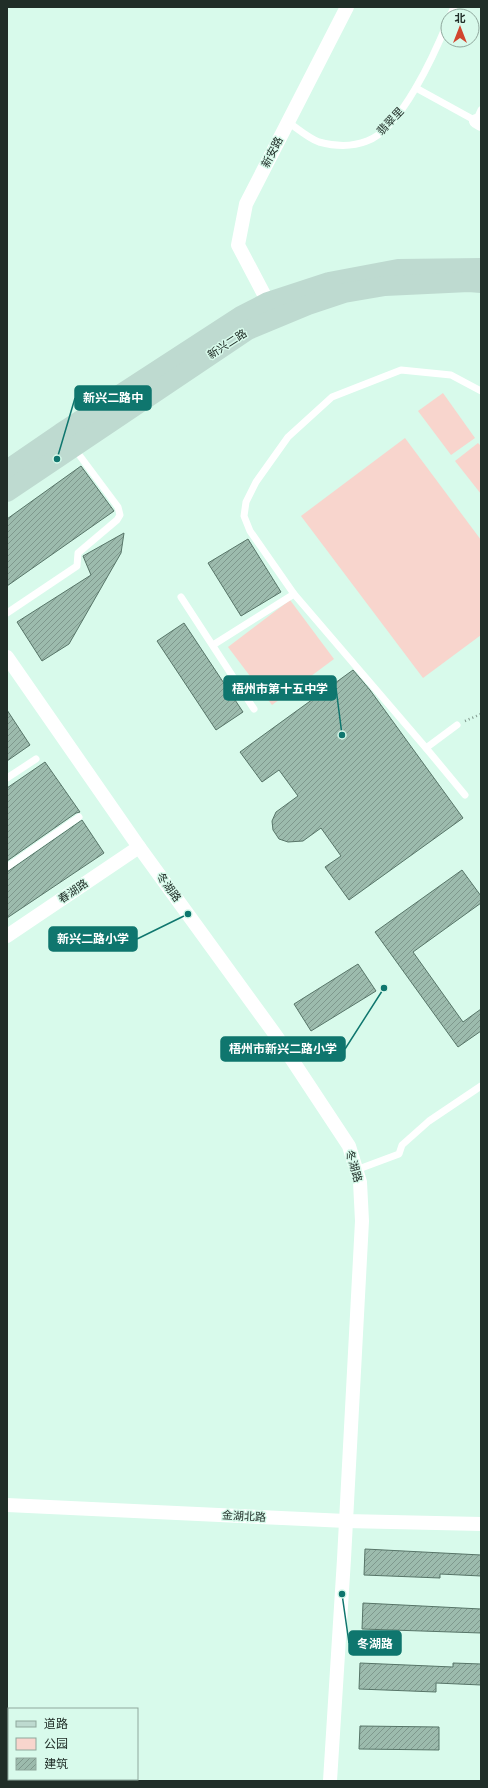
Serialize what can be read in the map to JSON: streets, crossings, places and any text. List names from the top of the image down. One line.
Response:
{"streets":{"main road":["新兴二路"],"street":["新安路","冬湖路","春湖路","金湖北路"],"lane":["翡翠里"]},"crossings":[["翡翠里","新安路"],["新安路","新兴二路"],["冬湖路","春湖路"],["冬湖路","金湖北路"]],"places":["新兴二路中","梧州市第十五中学","新兴二路小学","梧州市新兴二路小学","冬湖路"],"legend":["道路","公园","建筑"],"north":"top"}
